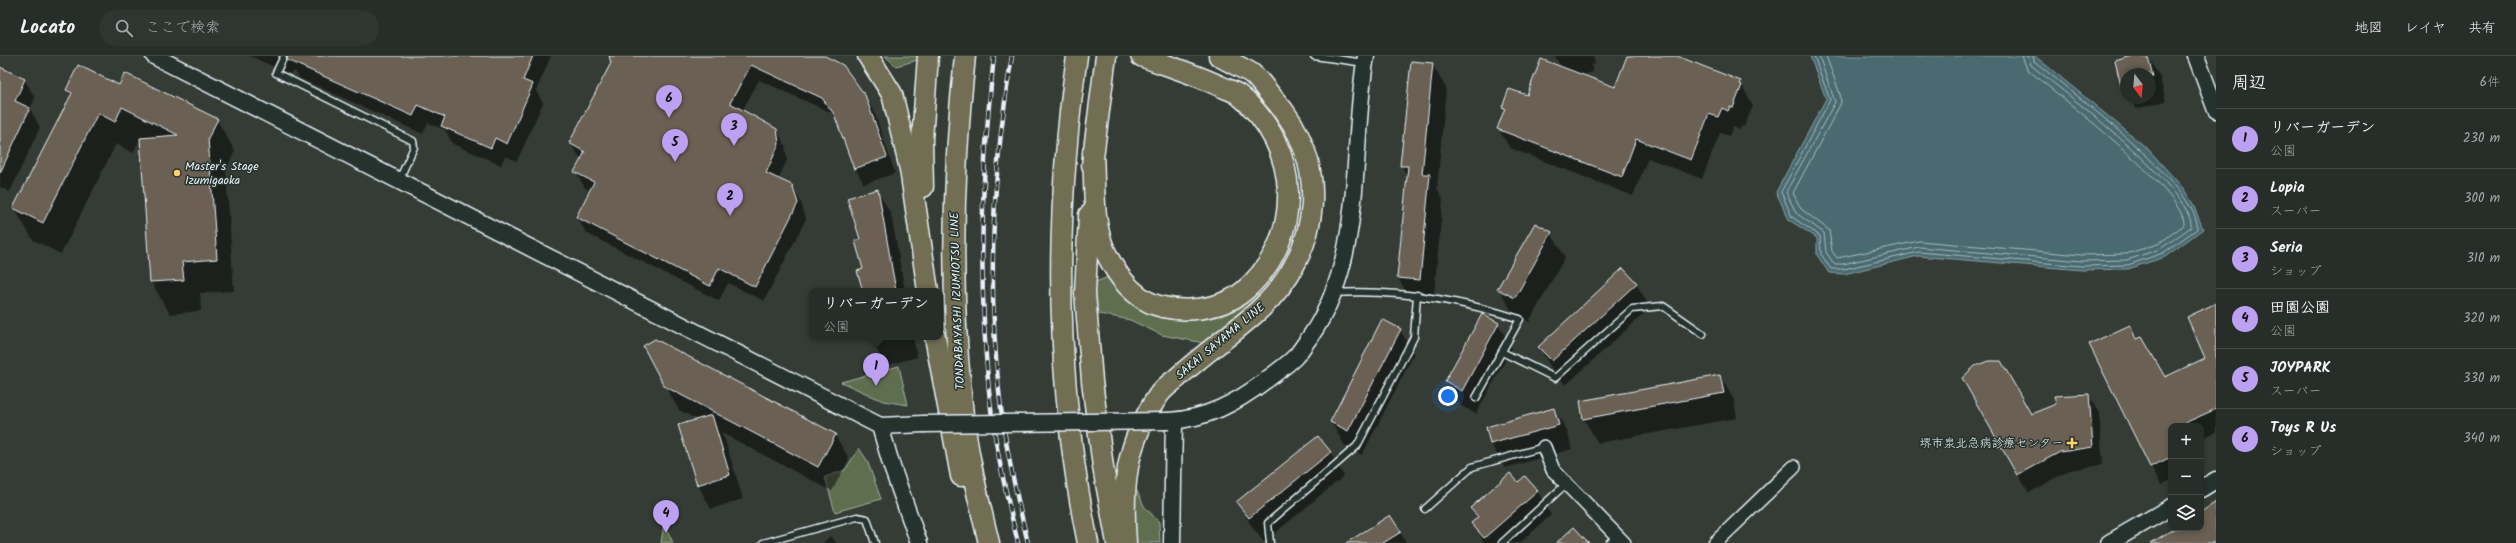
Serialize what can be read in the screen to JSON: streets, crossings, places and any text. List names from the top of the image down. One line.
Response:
{"streets":{"main road":["TONDABAYASHI IZUMIOTSU LINE","SAKAI SAYAMA LINE"]},"places":{"other":["Master's Stage Izumigaoka"],"health":["堺市泉北急病診療センター"]},"north":"bottom","page":{"header":"Locato","search":"ここで検索","nav":["地図","レイヤ","共有"],"heading":["周辺","6件"],"pins":["6","3","5","2","1","4"],"list":[{"mark":"1","name":"リバーガーデン","note":"公園","value":"230 m"},{"mark":"2","name":"Lopia","note":"スーパー","value":"300 m"},{"mark":"3","name":"Seria","note":"ショップ","value":"310 m"},{"mark":"4","name":"田園公園","note":"公園","value":"320 m"},{"mark":"5","name":"JOYPARK","note":"スーパー","value":"330 m"},{"mark":"6","name":"Toys R Us","note":"ショップ","value":"340 m"}],"popup":["リバーガーデン","公園"],"map_buttons":["+","−"]}}
